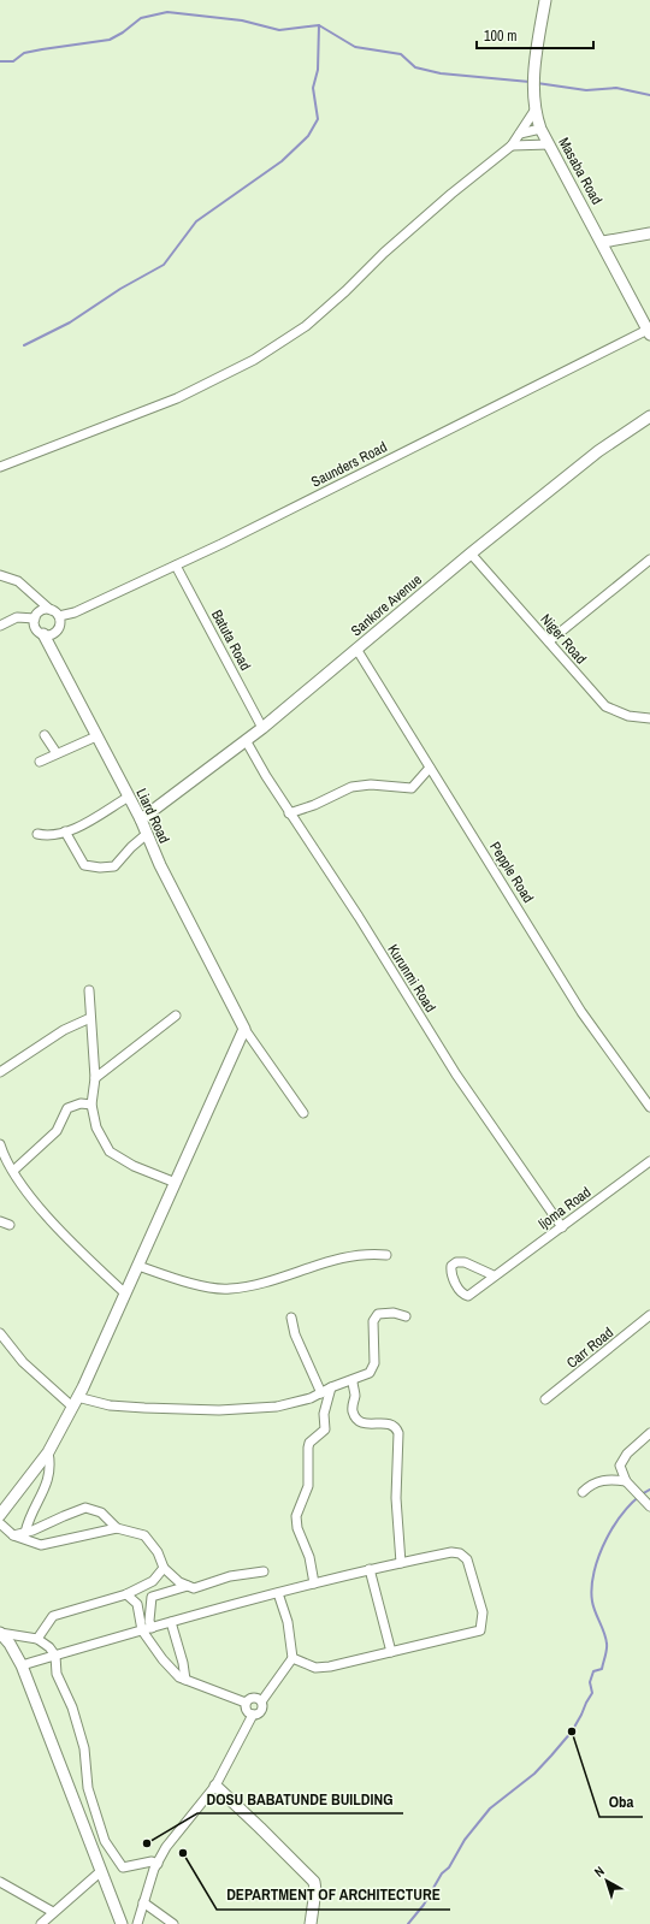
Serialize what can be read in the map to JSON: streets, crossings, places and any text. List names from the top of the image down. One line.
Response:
{"streets":{"street":["Masaba Road","Saunders Road","Sankore Avenue","Niger Road","Batuta Road","Liard Road","Pepple Road","Kurunmi Road","Ijoma Road","Carr Road"]},"crossings":[["Masaba Road","Saunders Road"],["Saunders Road","Batuta Road"],["Saunders Road","Liard Road"],["Sankore Avenue","Niger Road"],["Sankore Avenue","Batuta Road"],["Sankore Avenue","Liard Road"],["Sankore Avenue","Pepple Road"],["Sankore Avenue","Kurunmi Road"],["Kurunmi Road","Ijoma Road"]],"places":["Oba","DOSU BABATUNDE BUILDING","DEPARTMENT OF ARCHITECTURE"],"scale_bar":"100 m","north":"top left"}
